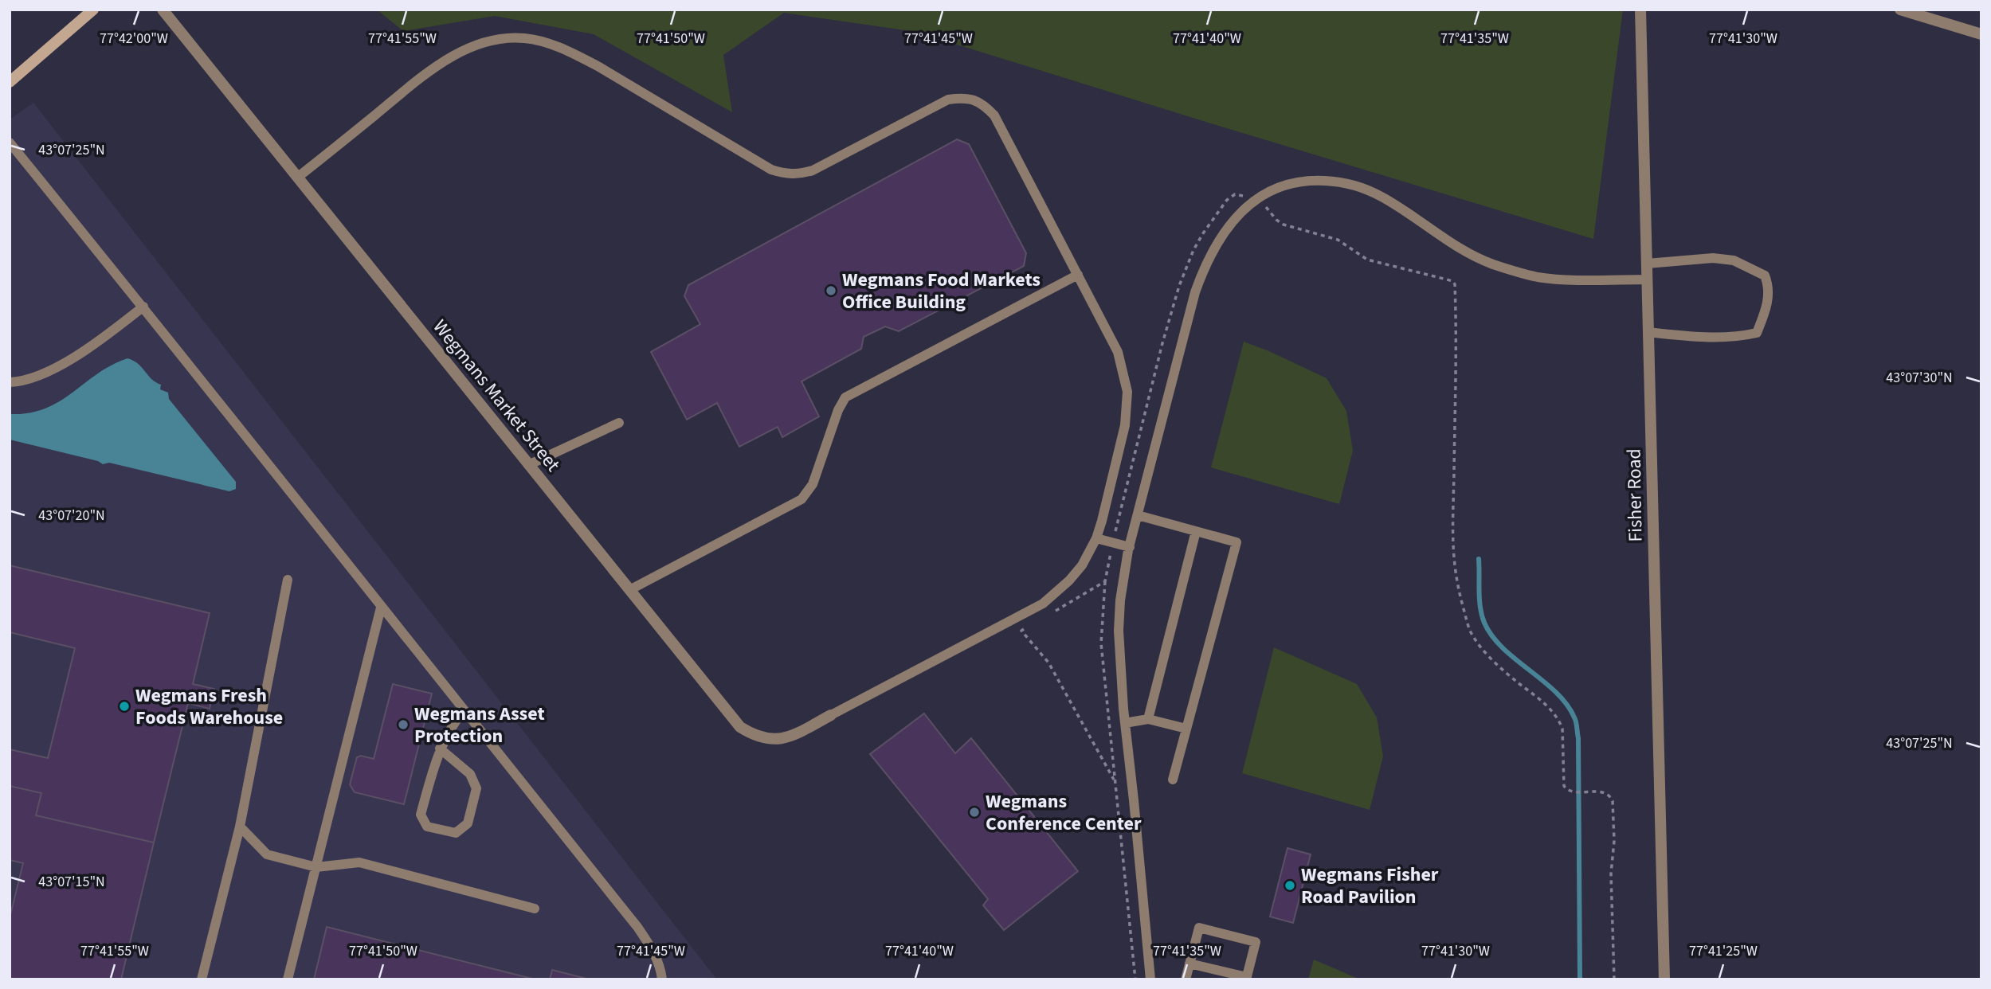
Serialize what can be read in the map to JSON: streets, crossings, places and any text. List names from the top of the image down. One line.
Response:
{"streets":{"street":["Wegmans Market Street","Fisher Road"]},"places":["Wegmans Food Markets Office Building","Wegmans Fresh Foods Warehouse","Wegmans Asset Protection","Wegmans Conference Center","Wegmans Fisher Road Pavilion"],"coordinates":["77°42'00\"W","77°41'55\"W","77°41'50\"W","77°41'45\"W","77°41'40\"W","77°41'35\"W","77°41'30\"W","43°07'25\"N","43°07'30\"N","43°07'20\"N","43°07'15\"N","77°41'25\"W"]}
